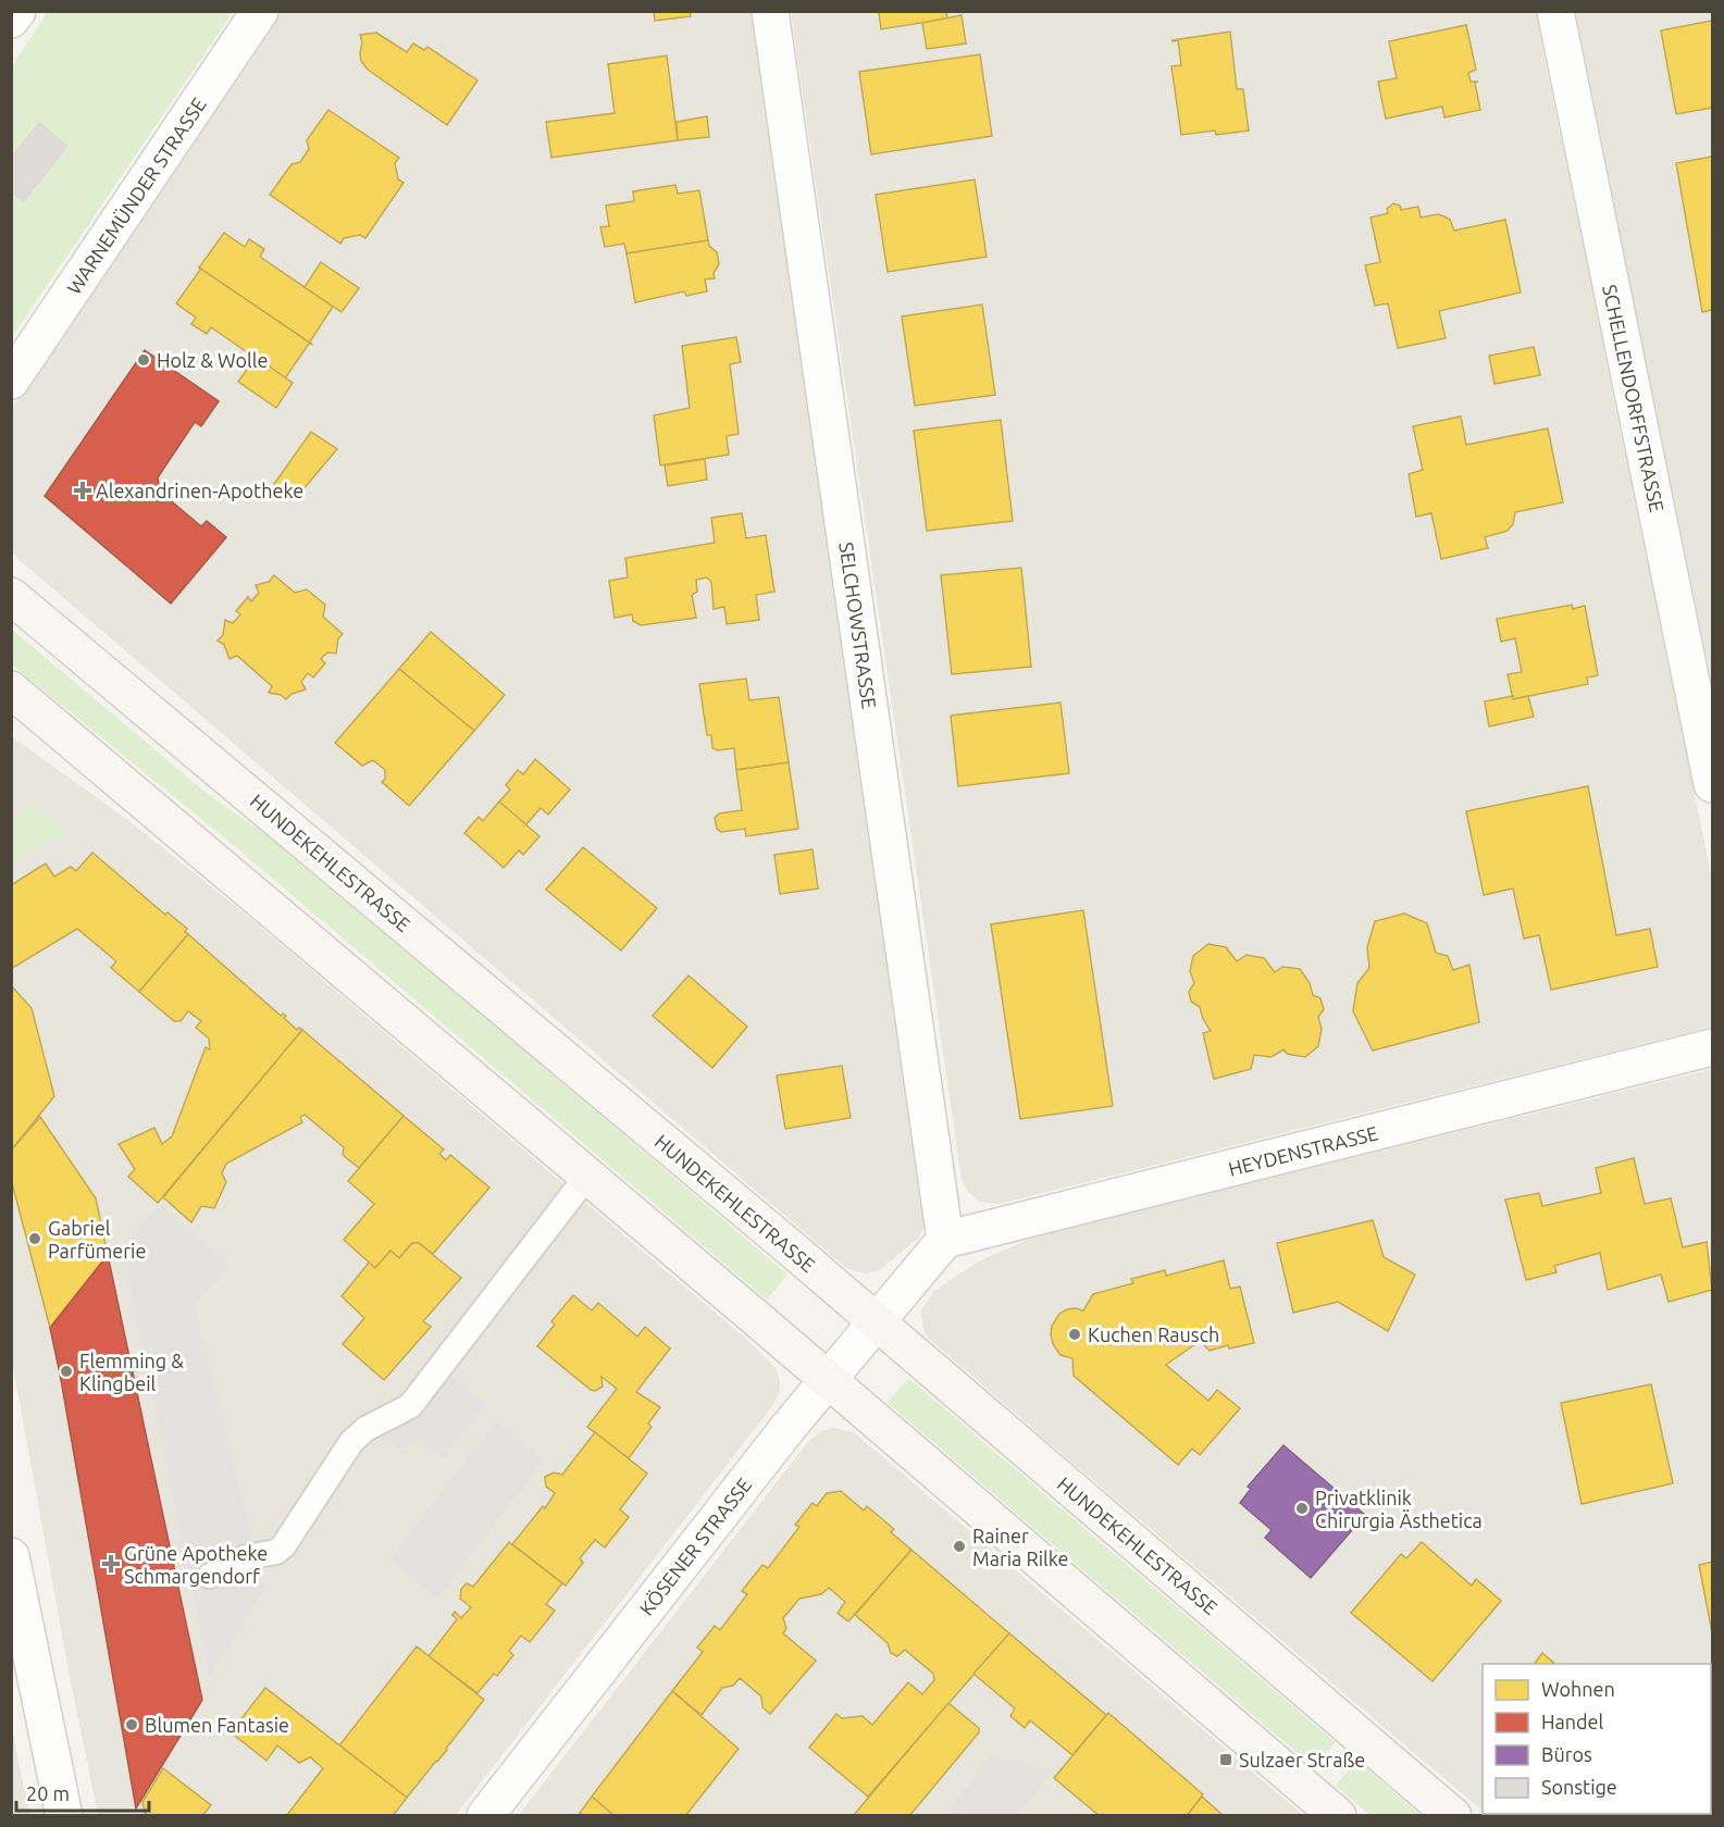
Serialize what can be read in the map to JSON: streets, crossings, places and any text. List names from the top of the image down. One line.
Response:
{"streets":{"main road":["HUNDEKEHLESTRASSE"],"street":["WARNEMÜNDER STRASSE","SCHELLENDORFFSTRASSE","SELCHOWSTRASSE","HEYDENSTRASSE","KÖSENER STRASSE"]},"crossings":[["SELCHOWSTRASSE","HEYDENSTRASSE"],["SELCHOWSTRASSE","KÖSENER STRASSE"],["HUNDEKEHLESTRASSE","KÖSENER STRASSE"],["HEYDENSTRASSE","KÖSENER STRASSE"]],"places":{"other":["Holz & Wolle","Gabriel Parfümerie","Kuchen Rausch","Flemming & Klingbeil","Privatklinik Chirurgia Ästhetica","Rainer Maria Rilke","Blumen Fantasie"],"health":["Alexandrinen-Apotheke","Grüne Apotheke Schmargendorf"],"transit":["Sulzaer Straße"]},"legend":["Wohnen","Handel","Büros","Sonstige"],"scale_bar":"20 m"}
